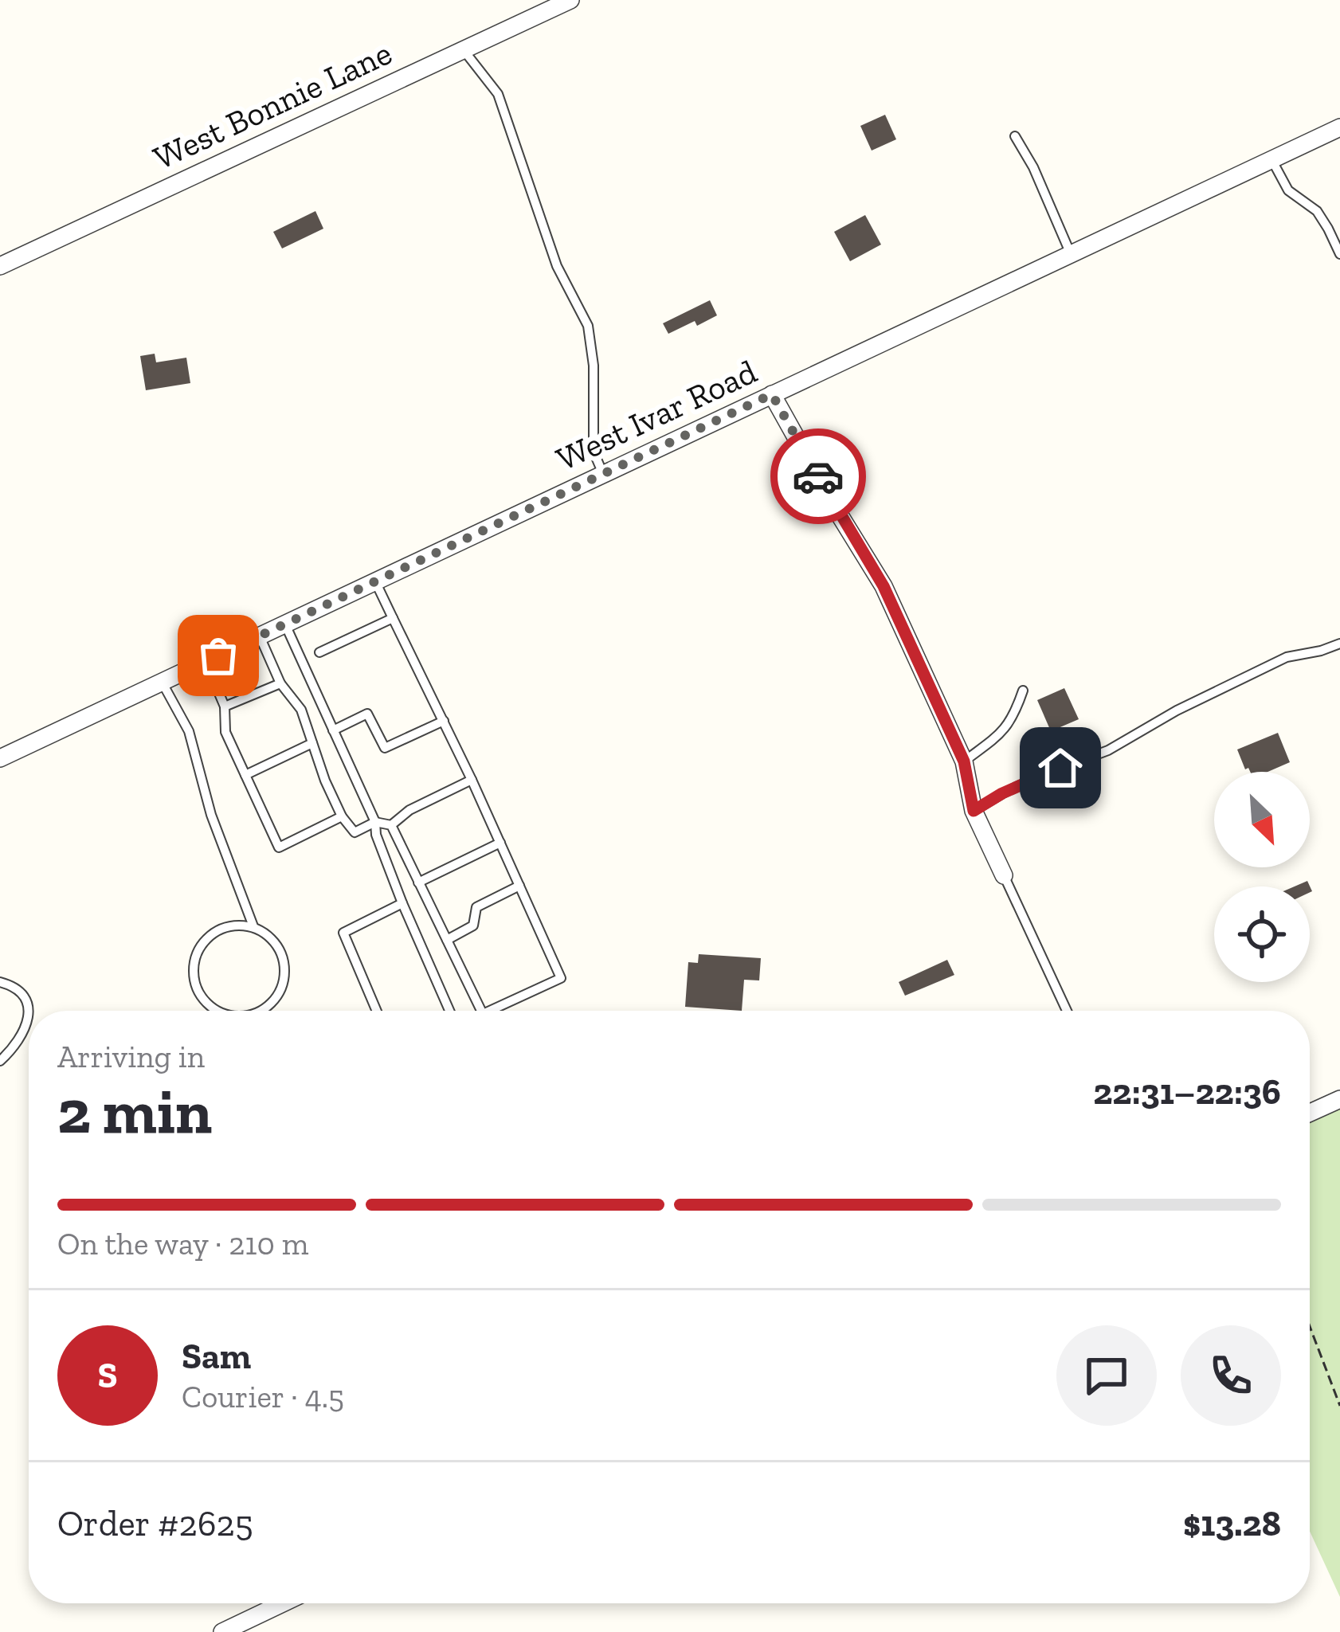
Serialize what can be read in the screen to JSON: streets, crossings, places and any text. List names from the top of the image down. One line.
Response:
{"streets":{"street":["West Bonnie Lane","West Ivar Road"]},"north":"bottom right","page":{"heading":["2 min","Arriving in","22:31–22:36"],"panel":["Sam","Courier · 4.5","Order #2625","$13.28"],"bar":"On the way · 210 m","round":"S"}}
